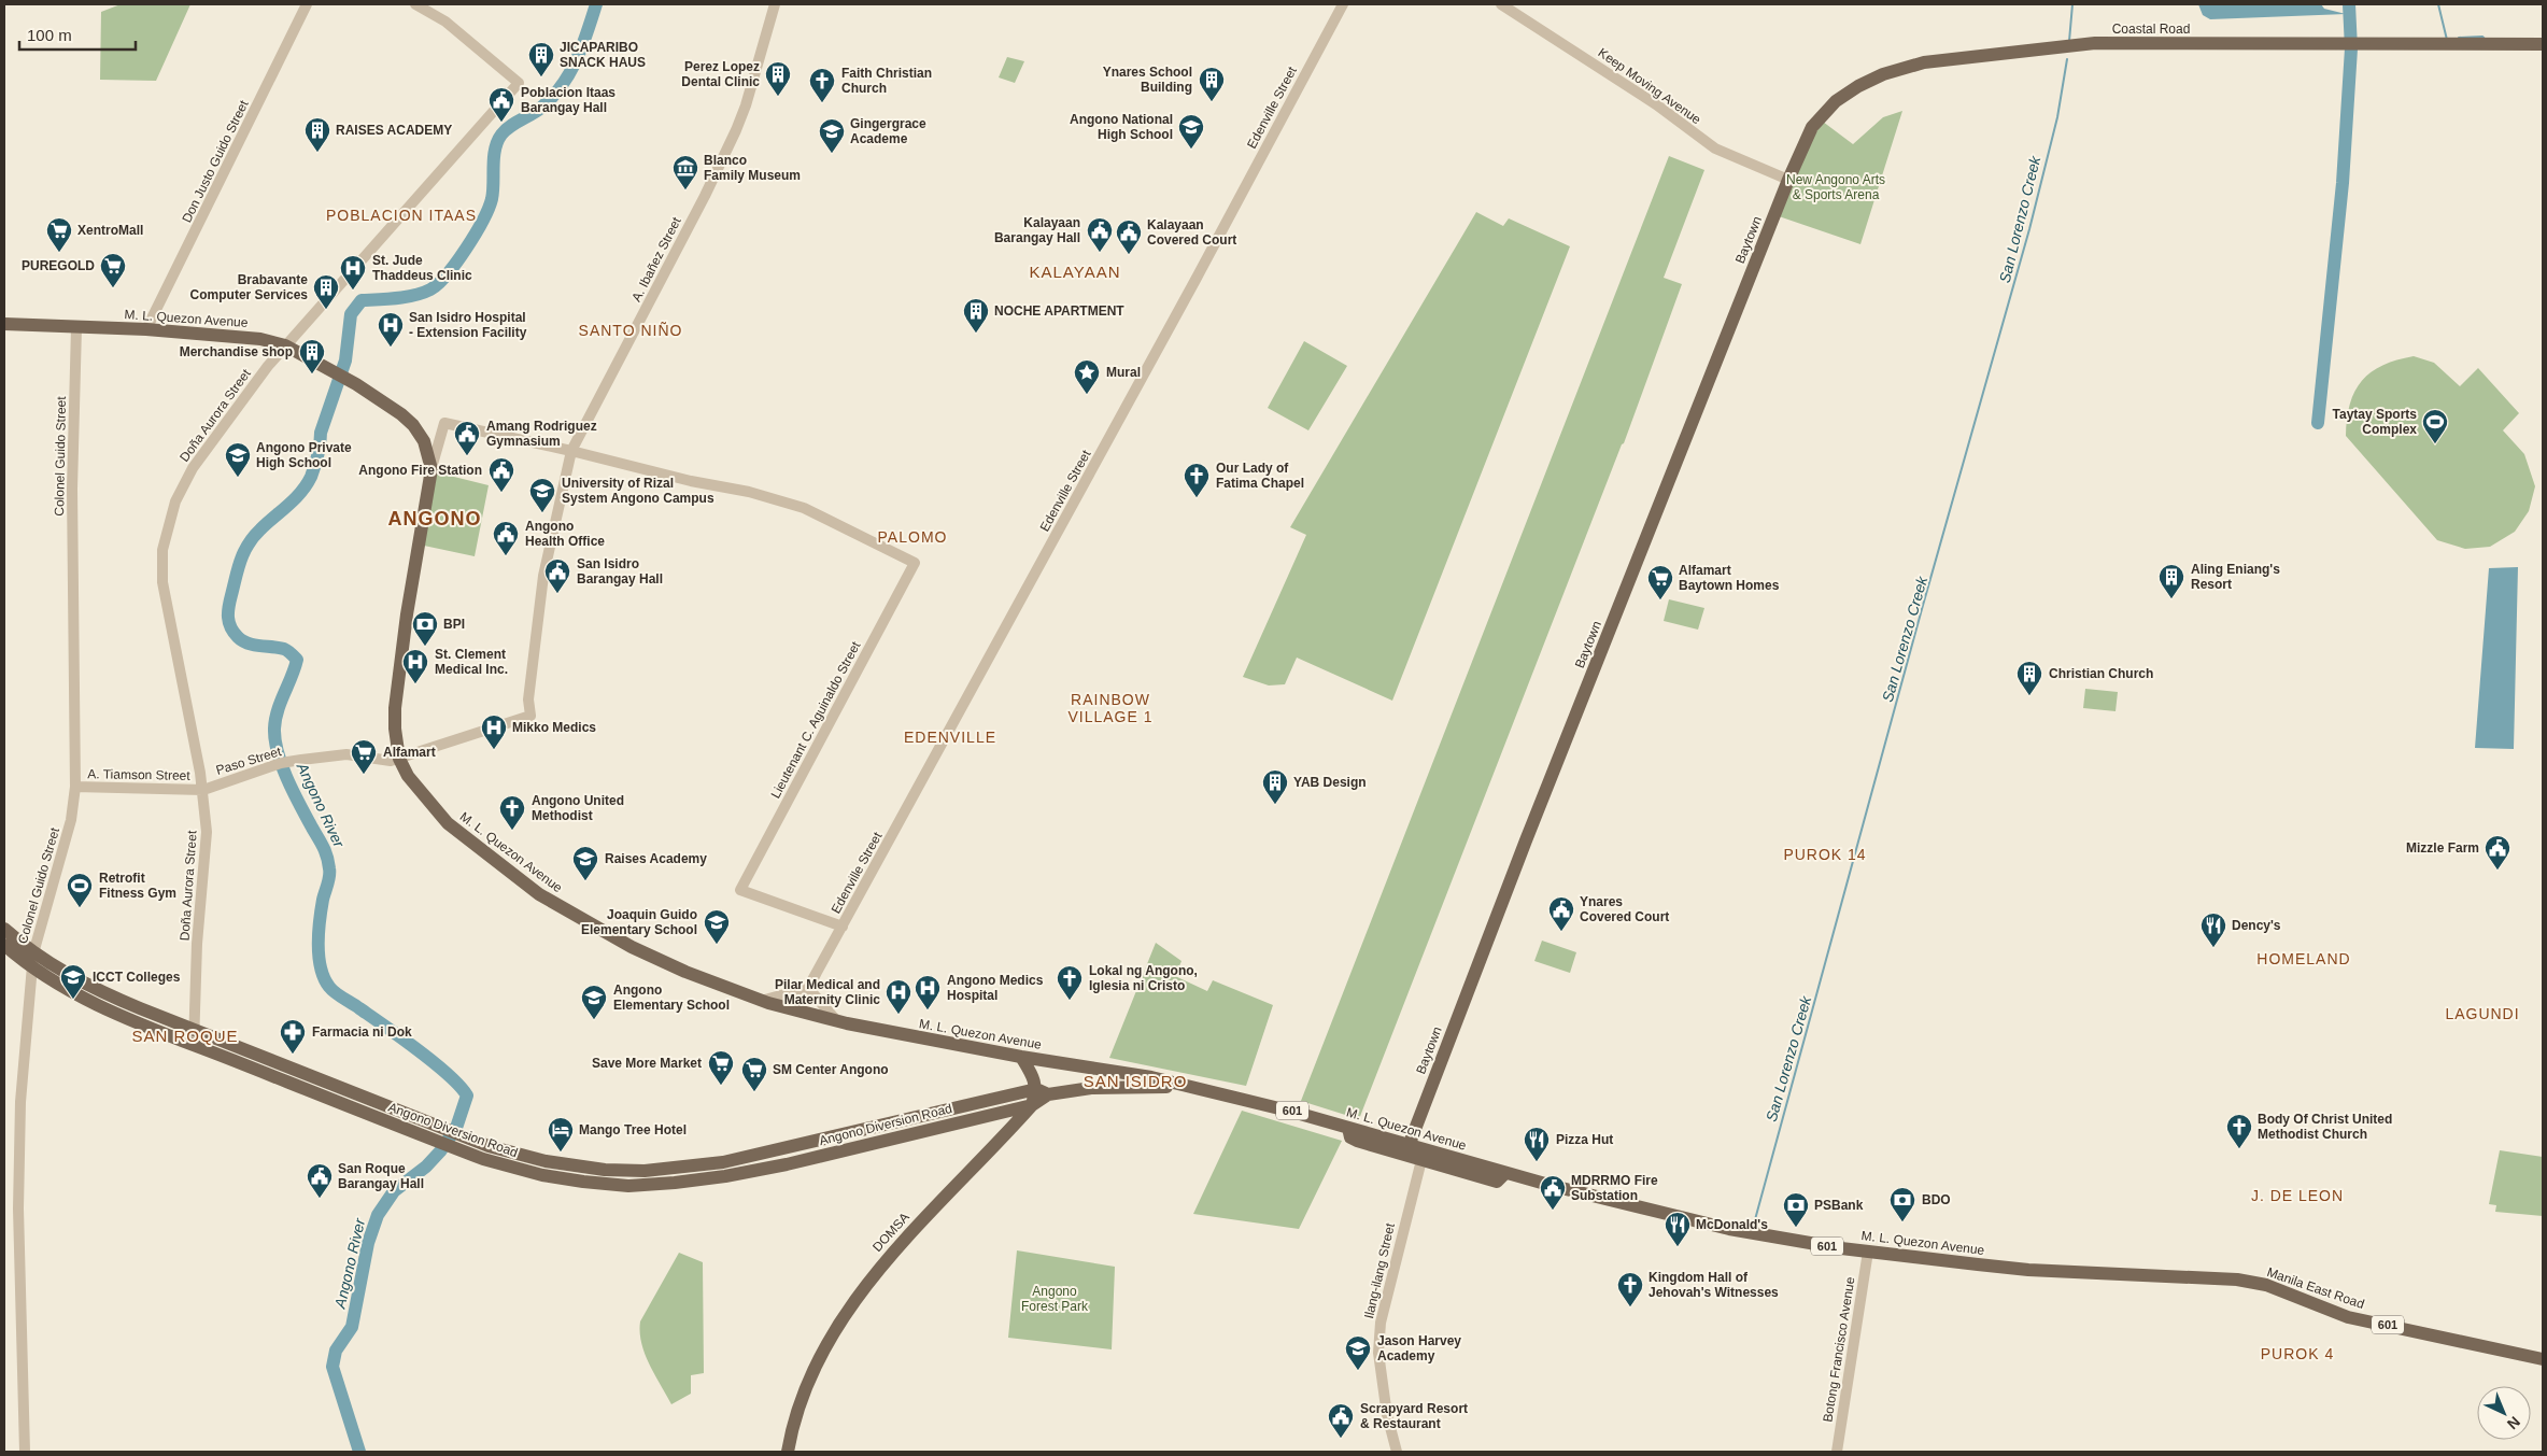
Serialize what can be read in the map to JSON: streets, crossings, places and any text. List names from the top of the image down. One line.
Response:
{"streets":{"main road":["Coastal Road","Baytown","M. L. Quezon Avenue","601","Angono Diversion Road","DOMSA","Manila East Road"],"street":["Keep Moving Avenue","Edenville Street","Don Justo Guido Street","A. Ibañez Street","Doña Aurora Street","Colonel Guido Street","Lieutenant C. Aguinaldo Street","Paso Street","A. Tiamson Street","Ilang-ilang Street","Botong Francisco Avenue"]},"crossings":[["Coastal Road","Baytown"],["Keep Moving Avenue","Baytown"],["Edenville Street","Lieutenant C. Aguinaldo Street"],["Don Justo Guido Street","M. L. Quezon Avenue"],["Baytown","M. L. Quezon Avenue"],["A. Ibañez Street","Lieutenant C. Aguinaldo Street"],["A. Ibañez Street","Paso Street"],["M. L. Quezon Avenue","Doña Aurora Street"],["M. L. Quezon Avenue","Colonel Guido Street"],["M. L. Quezon Avenue","Paso Street"],["M. L. Quezon Avenue","Angono Diversion Road"],["M. L. Quezon Avenue","Manila East Road"],["M. L. Quezon Avenue","Botong Francisco Avenue"],["Doña Aurora Street","Paso Street"],["Doña Aurora Street","A. Tiamson Street"],["Doña Aurora Street","Angono Diversion Road"],["Colonel Guido Street","A. Tiamson Street"],["Colonel Guido Street","Angono Diversion Road"],["Paso Street","A. Tiamson Street"],["Angono Diversion Road","DOMSA"]],"districts":["POBLACION ITAAS","KALAYAAN","SANTO NIÑO","ANGONO","PALOMO","RAINBOW VILLAGE 1","EDENVILLE","PUROK 14","HOMELAND","LAGUNDI","SAN ROQUE","SAN ISIDRO","J. DE LEON","PUROK 4"],"water":["San Lorenzo Creek","Angono River"],"parks":["New Angono Arts & Sports Arena","Angono Forest Park"],"places":{"building":["JICAPARIBO SNACK HAUS","Perez Lopez Dental Clinic","Ynares School Building","RAISES ACADEMY","Brabavante Computer Services","NOCHE APARTMENT","Merchandise shop","Aling Eniang's Resort","Christian Church","YAB Design"],"church":["Faith Christian Church","Our Lady of Fatima Chapel","Angono United Methodist","Lokal ng Angono, Iglesia ni Cristo","Body Of Christ United Methodist Church","Kingdom Hall of Jehovah's Witnesses"],"public building":["Poblacion Itaas Barangay Hall","Kalayaan Barangay Hall","Kalayaan Covered Court","Amang Rodriguez Gymnasium","Angono Fire Station","Angono Health Office","San Isidro Barangay Hall","Mizzle Farm","Ynares Covered Court","San Roque Barangay Hall","MDRRMO Fire Substation","Scrapyard Resort & Restaurant"],"school or university":["Angono National High School","Gingergrace Academe","Angono Private High School","University of Rizal System Angono Campus","Raises Academy","Joaquin Guido Elementary School","ICCT Colleges","Angono Elementary School","Jason Harvey Academy"],"museum":["Blanco Family Museum"],"supermarket":["XentroMall","PUREGOLD","Alfamart Baytown Homes","Alfamart","Save More Market","SM Center Angono"],"hospital":["St. Jude Thaddeus Clinic","San Isidro Hospital - Extension Facility","St. Clement Medical Inc.","Mikko Medics","Angono Medics Hospital","Pilar Medical and Maternity Clinic"],"place":["Mural"],"sports":["Taytay Sports Complex","Retrofit Fitness Gym"],"bank":["BPI","BDO","PSBank"],"restaurant":["Dency's","Pizza Hut","McDonald's"],"pharmacy":["Farmacia ni Dok"],"hotel":["Mango Tree Hotel"]},"scale_bar":"100 m","north":"bottom right"}
